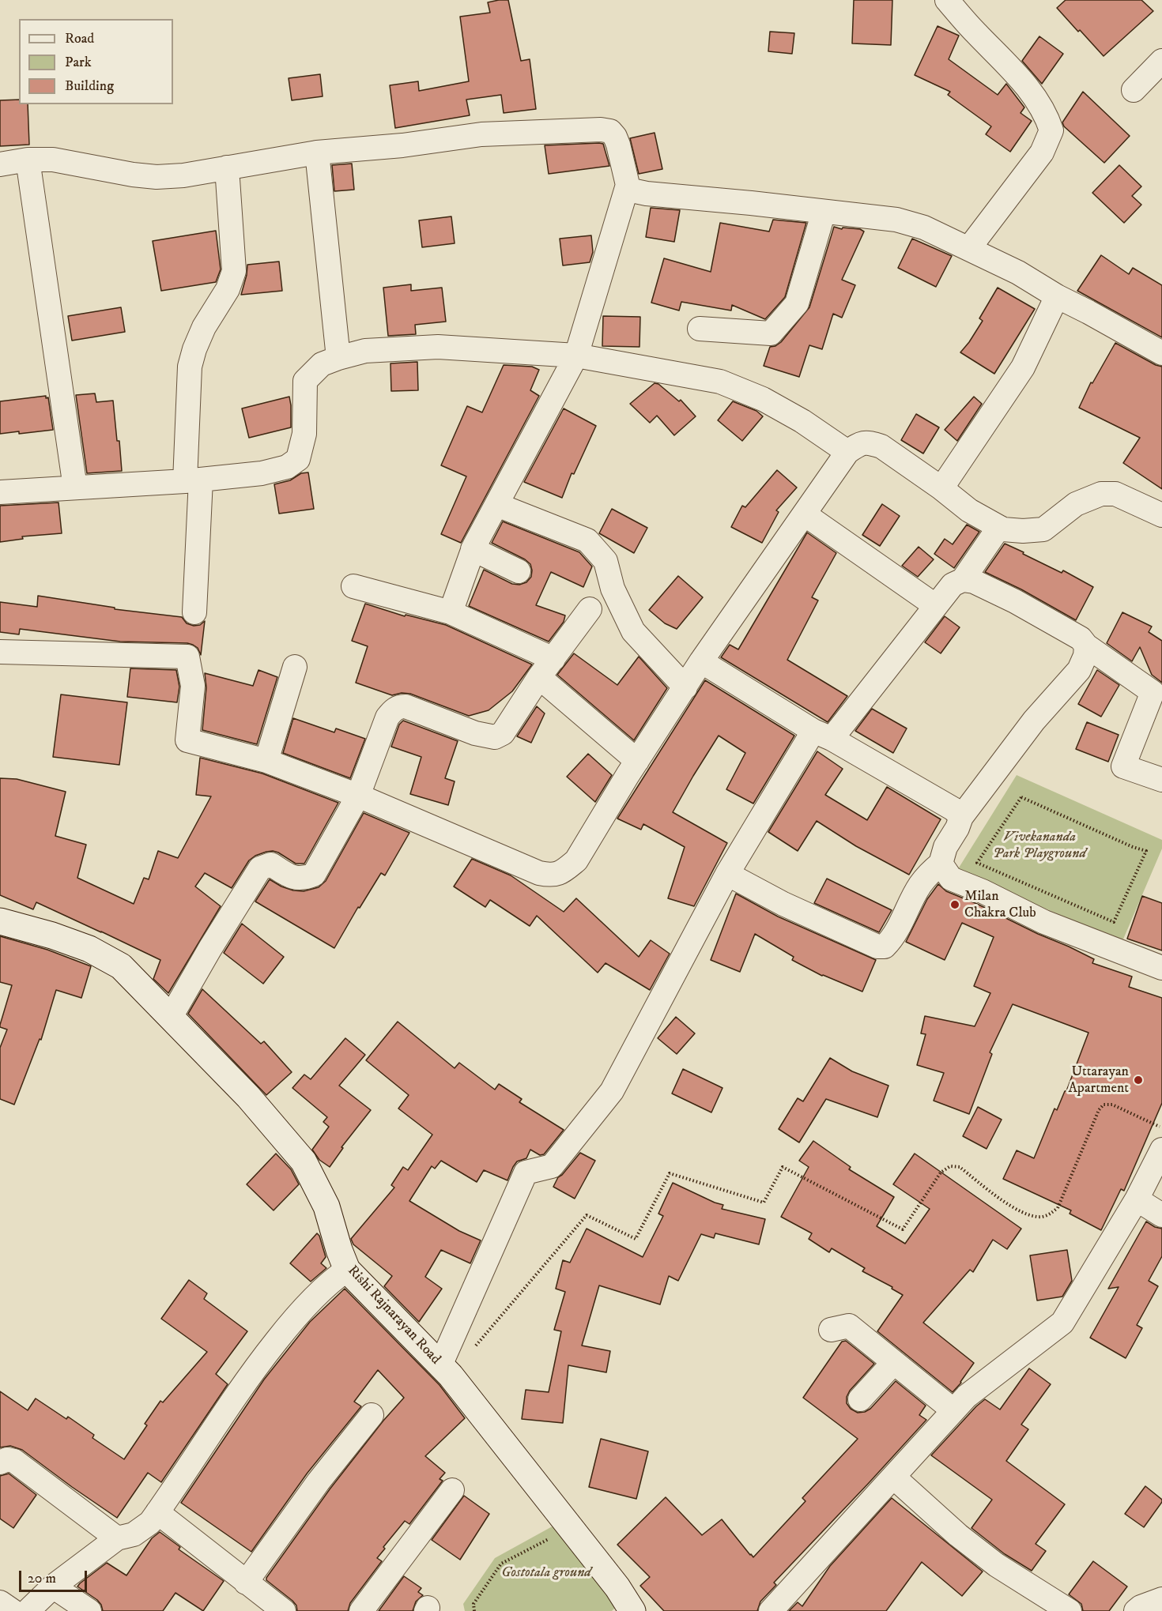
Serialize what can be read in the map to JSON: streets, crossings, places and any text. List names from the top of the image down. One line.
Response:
{"streets":{"main road":["Rishi Rajnarayan Road"]},"parks":["Vivekananda Park Playground","Gostotala ground"],"places":["Milan Chakra Club","Uttarayan Apartment"],"legend":["Road","Park","Building"],"scale_bar":"20 m"}
